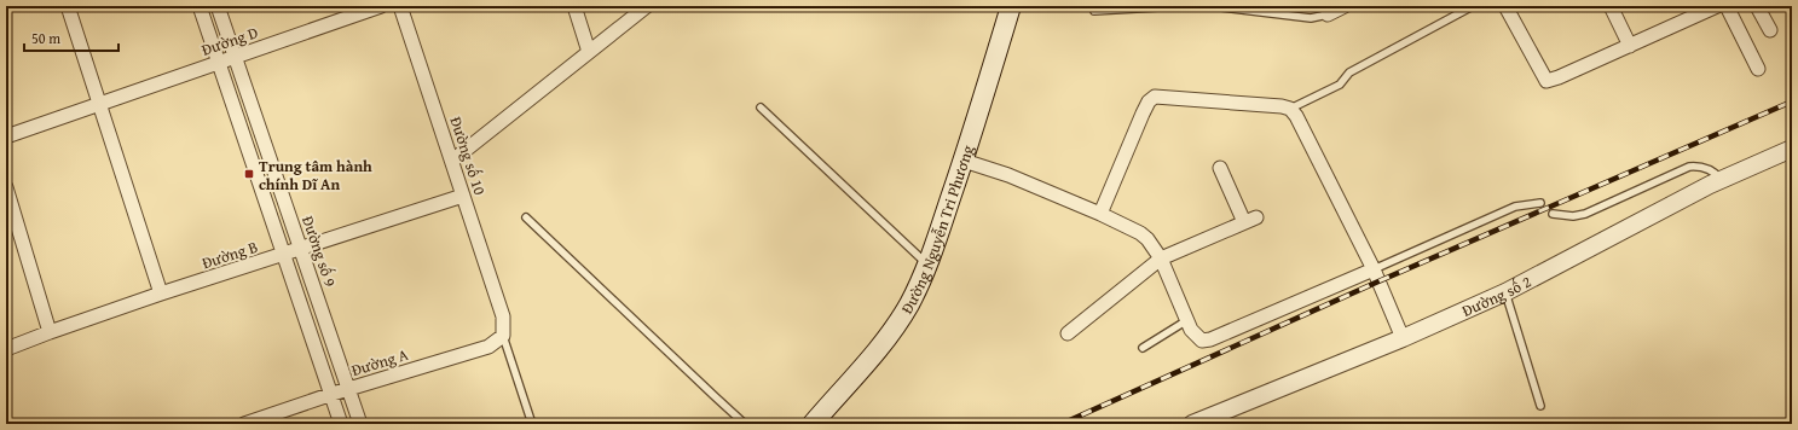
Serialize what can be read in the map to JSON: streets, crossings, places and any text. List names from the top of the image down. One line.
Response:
{"streets":{"main road":["Đường Nguyễn Tri Phương"],"street":["Đường D","Đường số 10","Đường số 9","Đường B","Đường số 2","Đường A"]},"crossings":[["Đường D","Đường số 9"],["Đường số 10","Đường B"],["Đường số 10","Đường A"],["Đường số 9","Đường B"],["Đường số 9","Đường A"]],"places":{"transit":["Trung tâm hành chính Dĩ An"]},"scale_bar":"50 m"}
